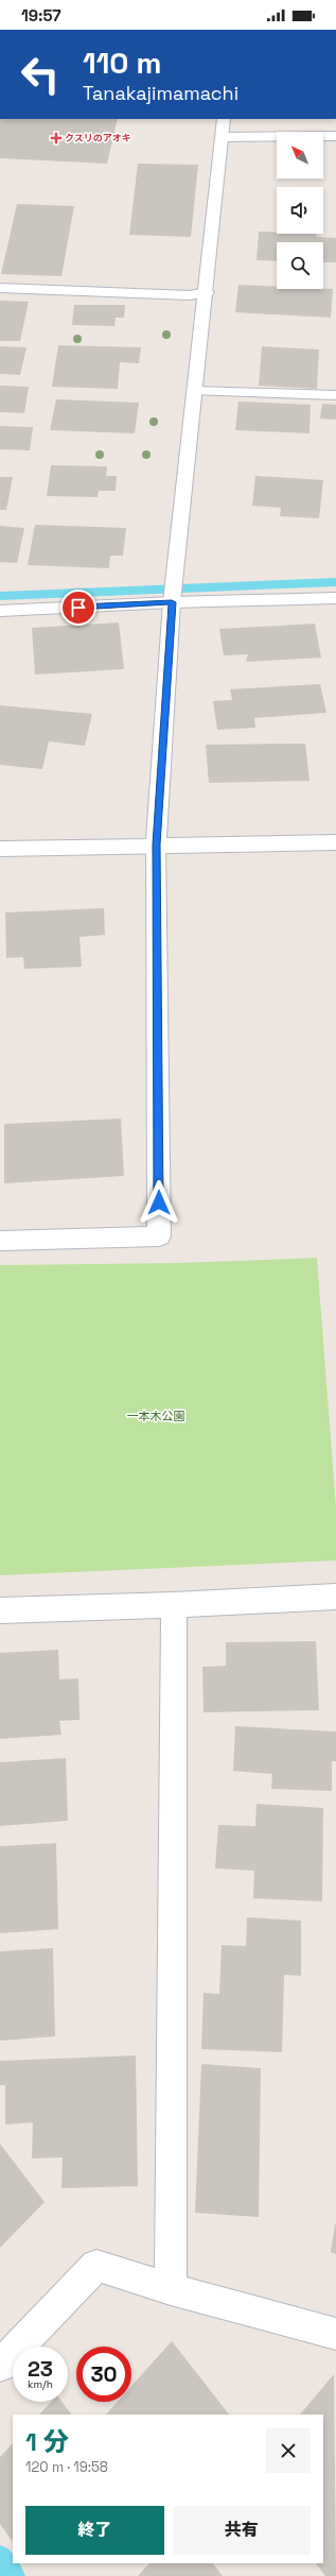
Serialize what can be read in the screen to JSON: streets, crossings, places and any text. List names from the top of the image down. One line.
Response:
{"parks":["一本木公園"],"places":{"health":["クスリのアオキ"]},"north":"top left","page":{"status":"19:57","turn":["110 m","Tanakajimamachi"],"speed":"23 km/h","limit":"30","heading":["1 分","120 m · 19:58"],"buttons":["終了","共有"]}}
